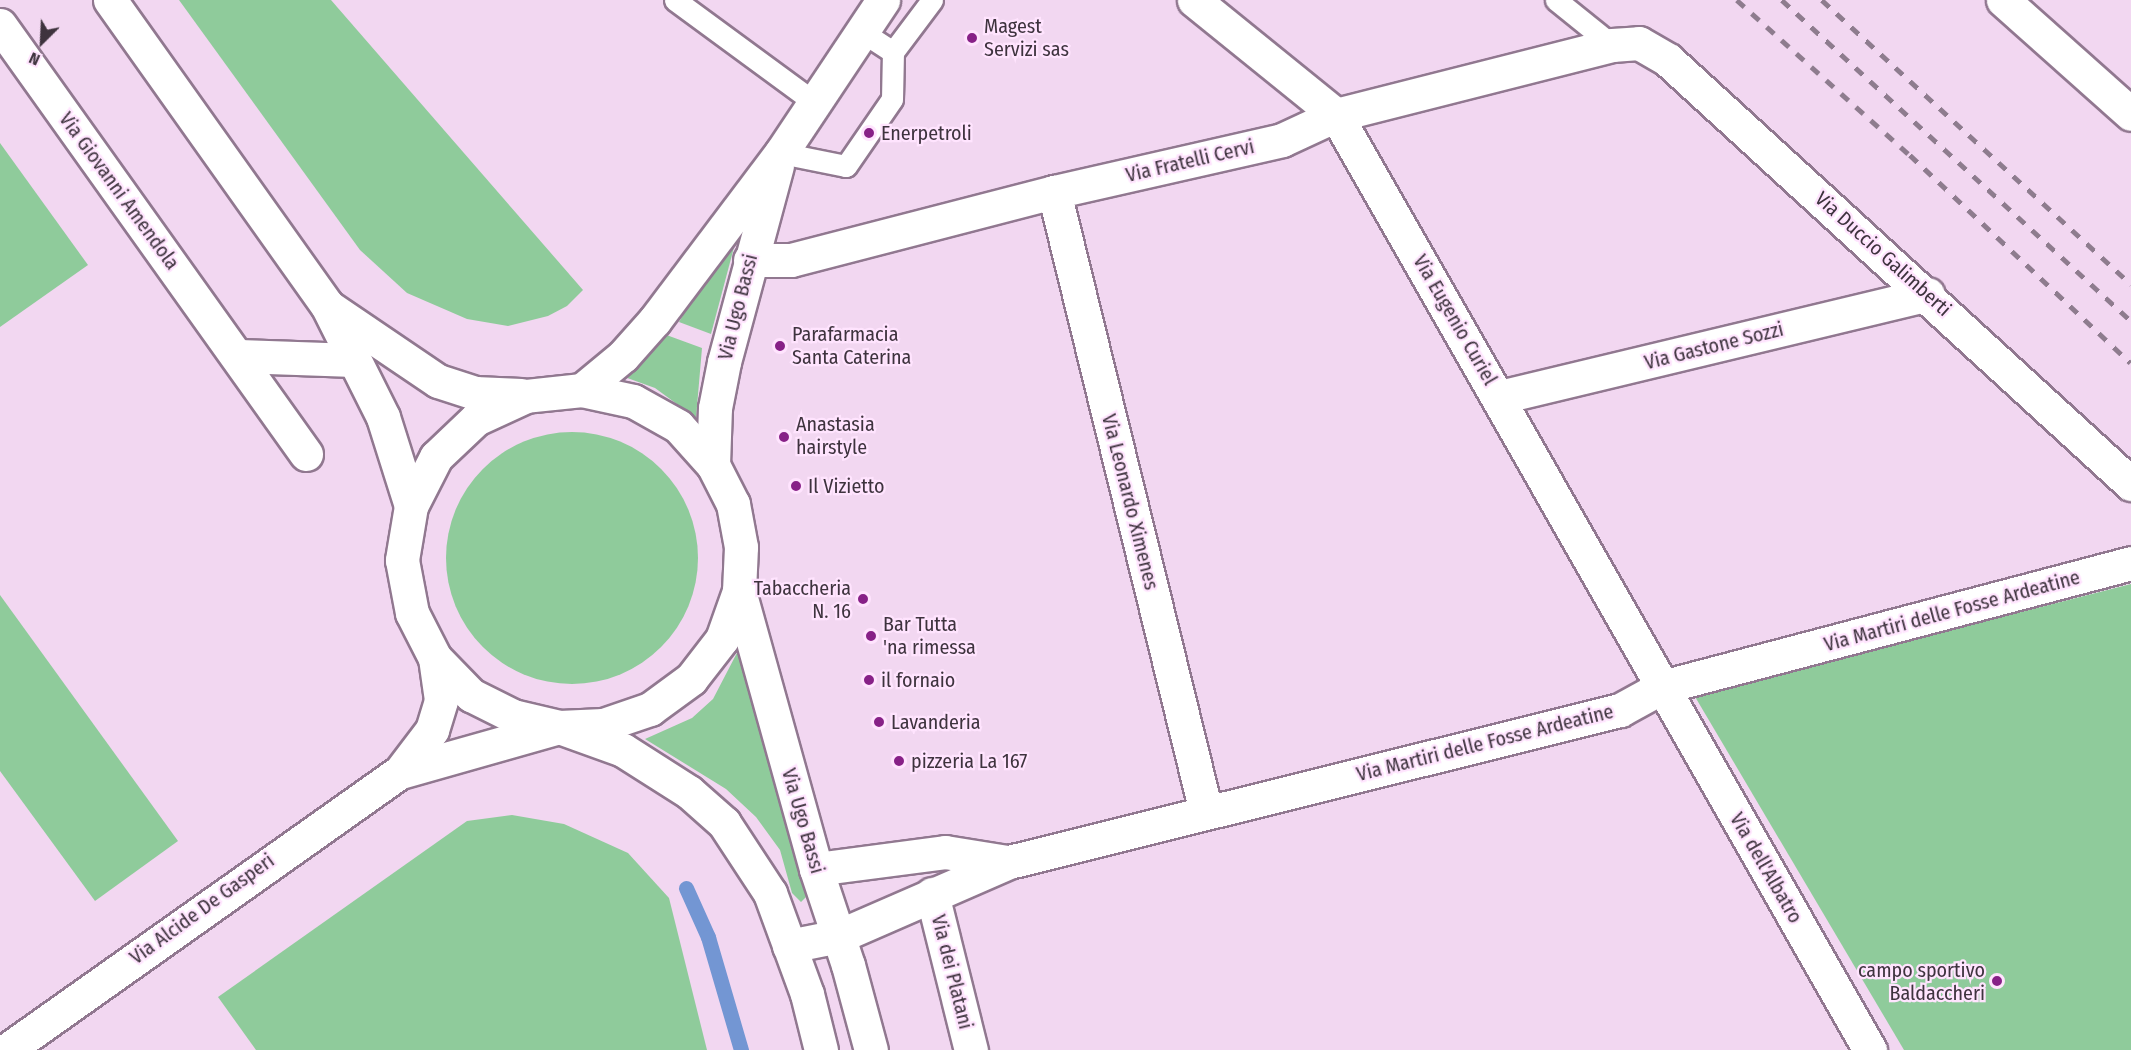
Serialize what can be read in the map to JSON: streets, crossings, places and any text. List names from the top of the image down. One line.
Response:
{"streets":{"street":["Via Fratelli Cervi","Via Giovanni Amendola","Via Duccio Galimberti","Via Ugo Bassi","Via Eugenio Curiel","Via Gastone Sozzi","Via Leonardo Ximenes","Via Martiri delle Fosse Ardeatine","Via dell'Albatro","Via Alcide De Gasperi","Via dei Platani"]},"crossings":[["Via Fratelli Cervi","Via Duccio Galimberti"],["Via Fratelli Cervi","Via Ugo Bassi"],["Via Fratelli Cervi","Via Eugenio Curiel"],["Via Fratelli Cervi","Via Leonardo Ximenes"],["Via Duccio Galimberti","Via Gastone Sozzi"],["Via Ugo Bassi","Via Martiri delle Fosse Ardeatine"],["Via Ugo Bassi","Via Alcide De Gasperi"],["Via Eugenio Curiel","Via Gastone Sozzi"],["Via Eugenio Curiel","Via Martiri delle Fosse Ardeatine"],["Via Eugenio Curiel","Via dell'Albatro"],["Via Leonardo Ximenes","Via Martiri delle Fosse Ardeatine"],["Via Martiri delle Fosse Ardeatine","Via dell'Albatro"],["Via Martiri delle Fosse Ardeatine","Via dei Platani"]],"places":["Magest Servizi sas","Enerpetroli","Parafarmacia Santa Caterina","Anastasia hairstyle","Il Vizietto","Tabaccheria N. 16","Bar Tutta 'na rimessa","il fornaio","Lavanderia","pizzeria La 167","campo sportivo Baldaccheri"],"north":"bottom left"}
